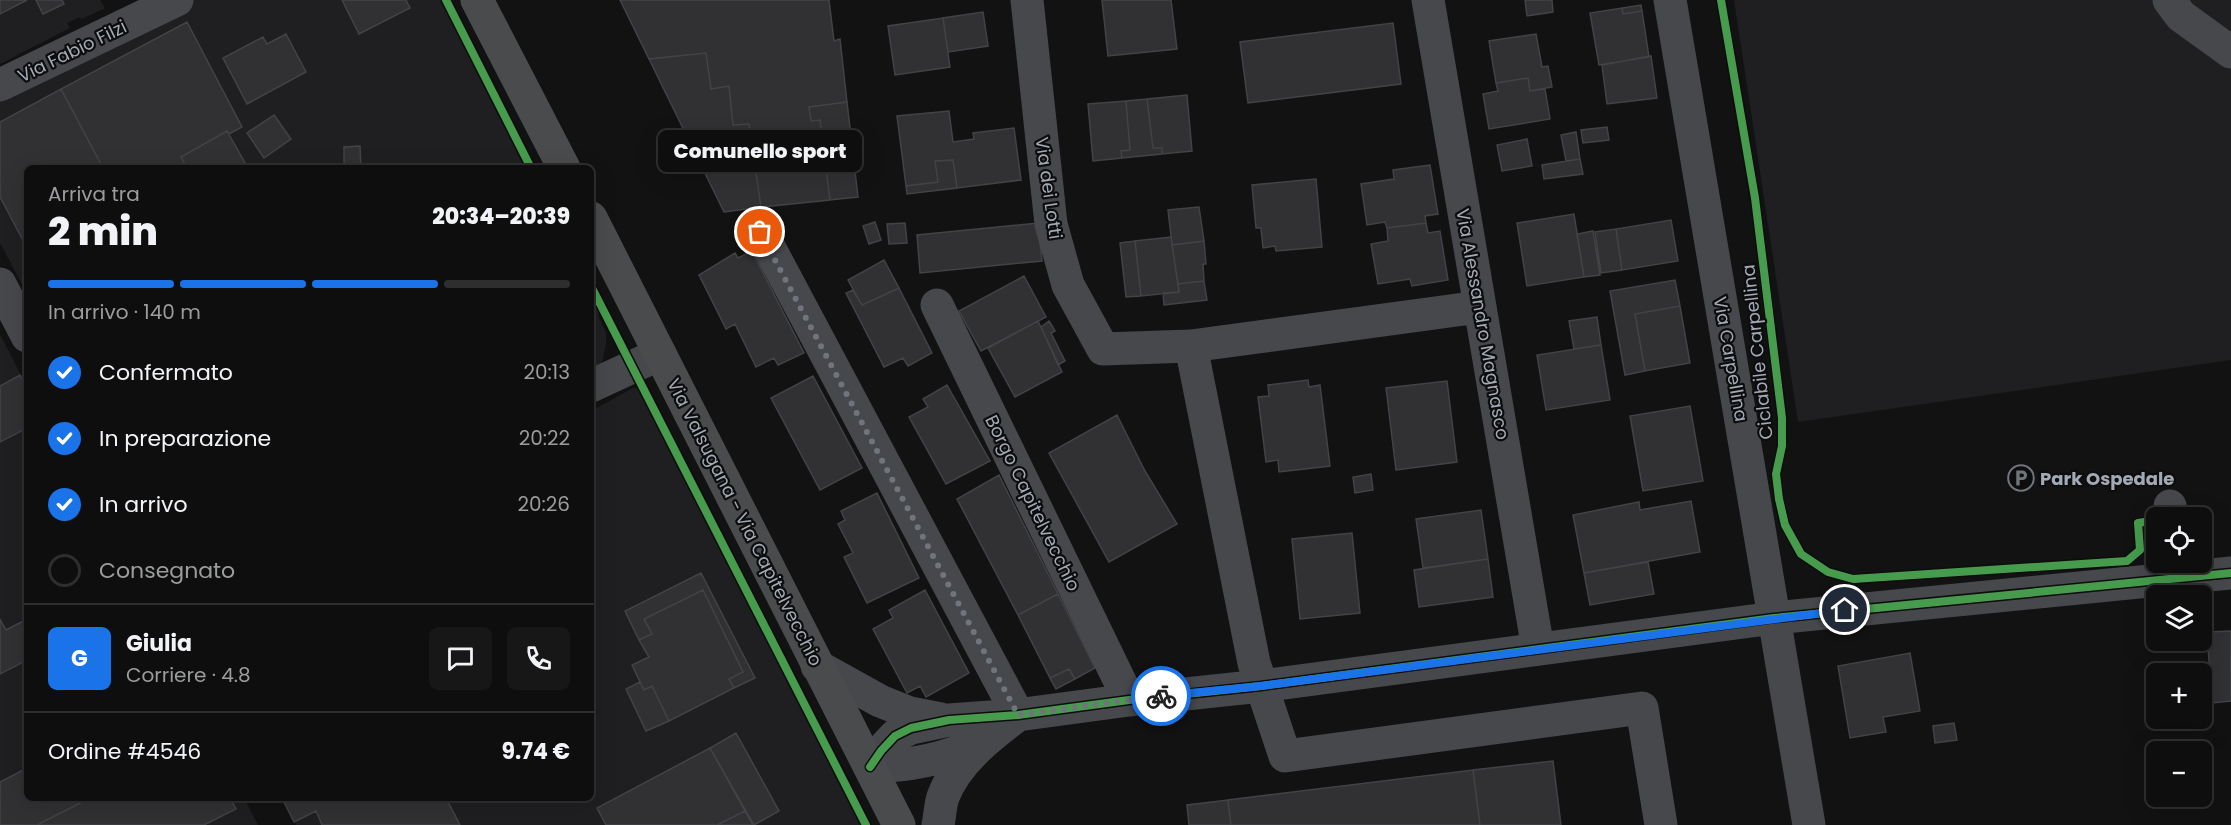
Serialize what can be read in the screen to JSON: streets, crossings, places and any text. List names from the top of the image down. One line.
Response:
{"streets":{"main road":["Via Valsugana - Via Capitelvecchio"],"street":["Via Fabio Filzi","Via dei Lotti","Via Alessandro Magnasco","Via Carpellina","Borgo Capitelvecchio"],"cycle path":["Ciclabile Carpellina"]},"crossings":[["Via dei Lotti","Via Alessandro Magnasco"]],"places":{"other":["Comunello sport"],"parking":["Park Ospedale"]},"page":{"bubble":"Comunello sport","heading":["2 min","Arriva tra","20:34–20:39"],"panel":["Giulia","Corriere · 4.8","Ordine #4546","9.74 €"],"bar":"In arrivo · 140 m","list":[["Confermato","20:13"],["In preparazione","20:22"],["In arrivo","20:26"],"Consegnato"],"map_buttons":["+","−"],"round":"G"}}
